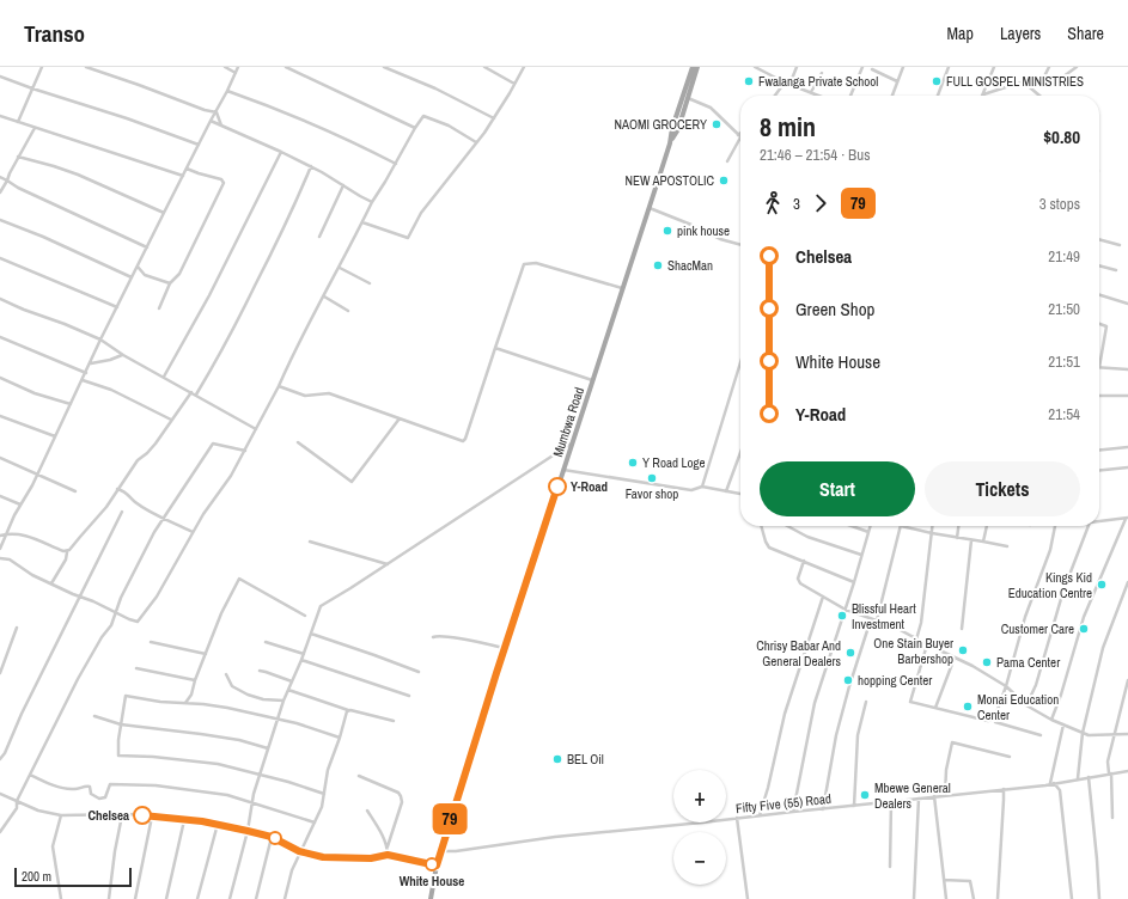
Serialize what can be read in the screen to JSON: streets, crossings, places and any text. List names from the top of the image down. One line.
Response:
{"streets":{"main road":["Mumbwa Road"],"street":["Fifty Five (55) Road"]},"crossings":[["Mumbwa Road","Fifty Five (55) Road"]],"places":["Fwalanga Private School","FULL GOSPEL MINISTRIES","NAOMI GROCERY","NEW APOSTOLIC","pink house","ShacMan","Y Road Loge","Favor shop","Y-Road","Kings Kid Education Centre","Blissful Heart Investment","Customer Care","One Stain Buyer Barbershop","Chrisy Babar And General Dealers","Pama Center","hopping Center","Monai Education Center","BEL Oil","Mbewe General Dealers","Chelsea","White House"],"lines":["bus line 79"],"scale_bar":"200 m","page":{"header":"Transo","nav":["Map","Layers","Share"],"on_map":"79","heading":["8 min","21:46 – 21:54 · Bus","$0.80"],"legs":["3","79","3 stops"],"list":[{"name":"Chelsea","value":"21:49"},{"name":"Green Shop","value":"21:50"},{"name":"White House","value":"21:51"},{"name":"Y-Road","value":"21:54"}],"buttons":["Start","Tickets"],"map_buttons":["+","−"],"scale":"200 m"}}
